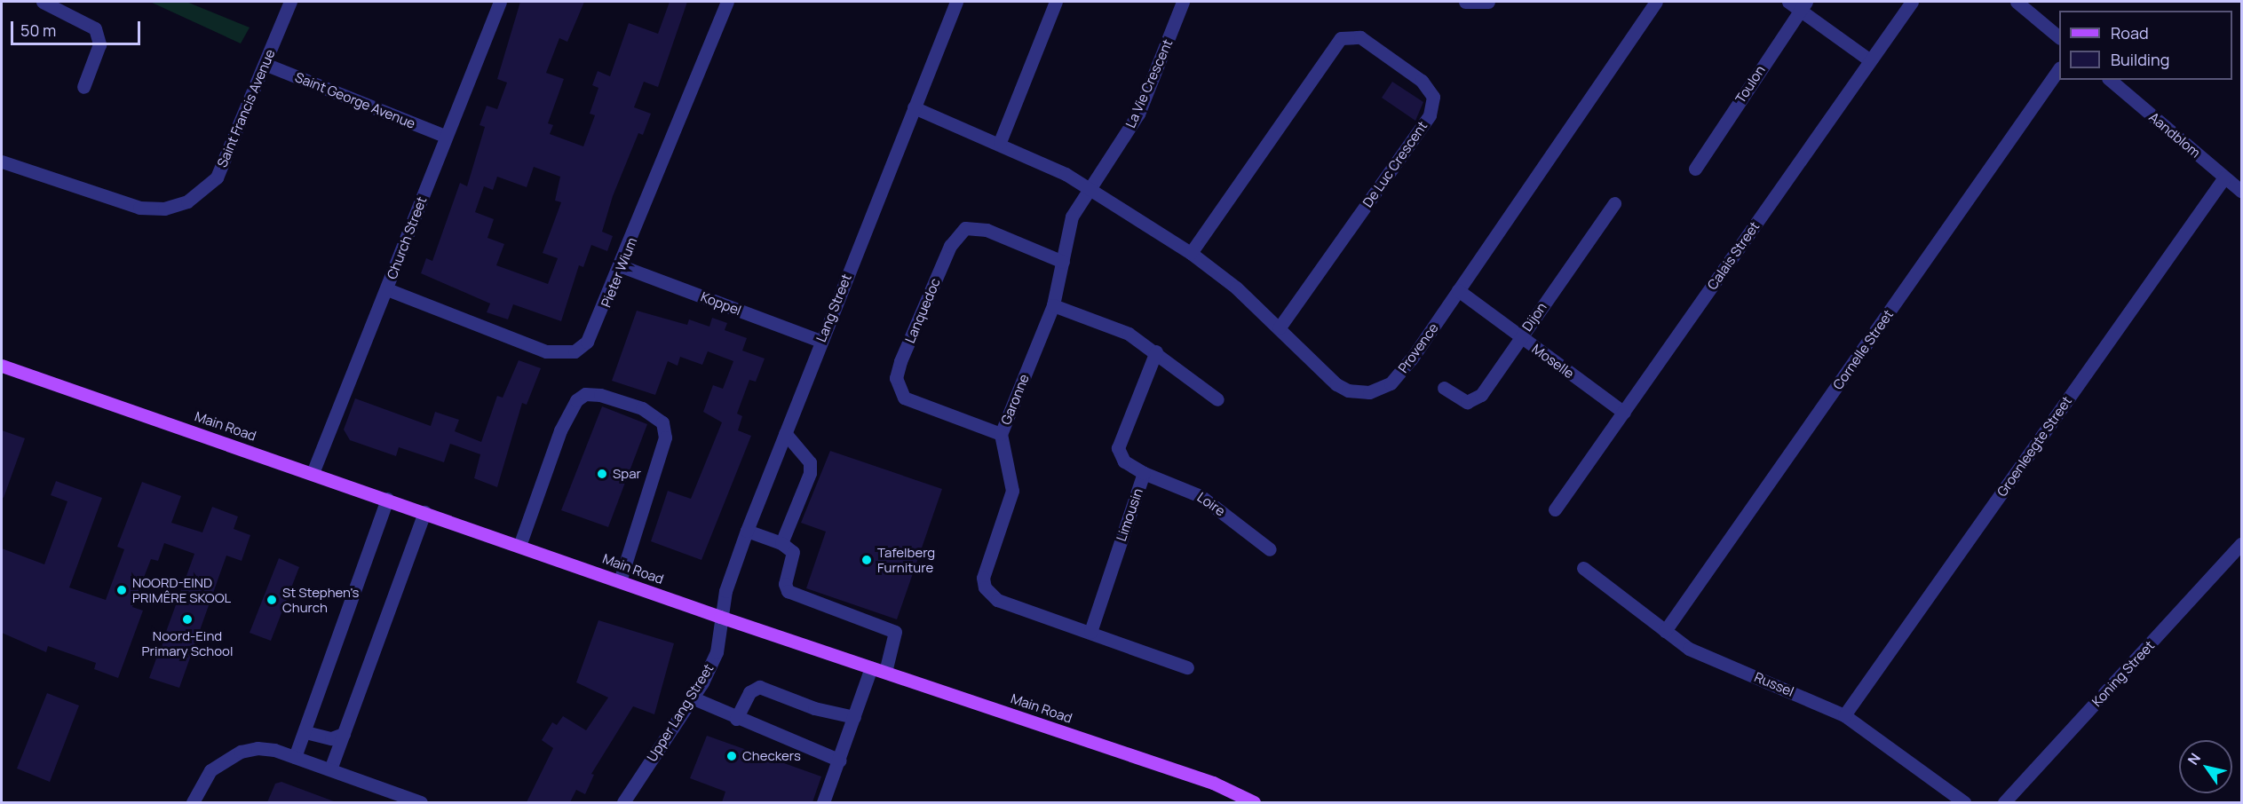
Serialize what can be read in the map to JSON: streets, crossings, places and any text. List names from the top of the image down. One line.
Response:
{"streets":{"main road":["Main Road"],"street":["La Vie Crescent","Toulon","Saint George Avenue","Saint Francis Avenue","Aandblom","De Luc Crescent","Church Street","Calais Street","Pieter Wium","Koppel","Lang Street","Lanquedoc","Dijon","Provence","Cornelle Street","Moselle","Garonne","Groenleegte Street","Loire","Limousin","Koning Street","Russel","Upper Lang Street"]},"crossings":[["La Vie Crescent","Provence"],["La Vie Crescent","Garonne"],["Saint George Avenue","Saint Francis Avenue"],["Saint George Avenue","Church Street"],["Aandblom","Groenleegte Street"],["De Luc Crescent","Provence"],["Church Street","Pieter Wium"],["Church Street","Main Road"],["Calais Street","Moselle"],["Pieter Wium","Koppel"],["Koppel","Lang Street"],["Lang Street","Main Road"],["Lang Street","Upper Lang Street"],["Lanquedoc","Garonne"],["Dijon","Moselle"],["Provence","Moselle"],["Provence","Garonne"],["Cornelle Street","Russel"],["Garonne","Limousin"],["Main Road","Upper Lang Street"],["Groenleegte Street","Russel"],["Loire","Limousin"]],"places":["Spar","Tafelberg Furniture","NOORD-EIND PRIMÊRE SKOOL","St Stephen's Church","Noord-Eind Primary School","Checkers"],"legend":["Road","Building"],"scale_bar":"50 m","north":"top left"}
